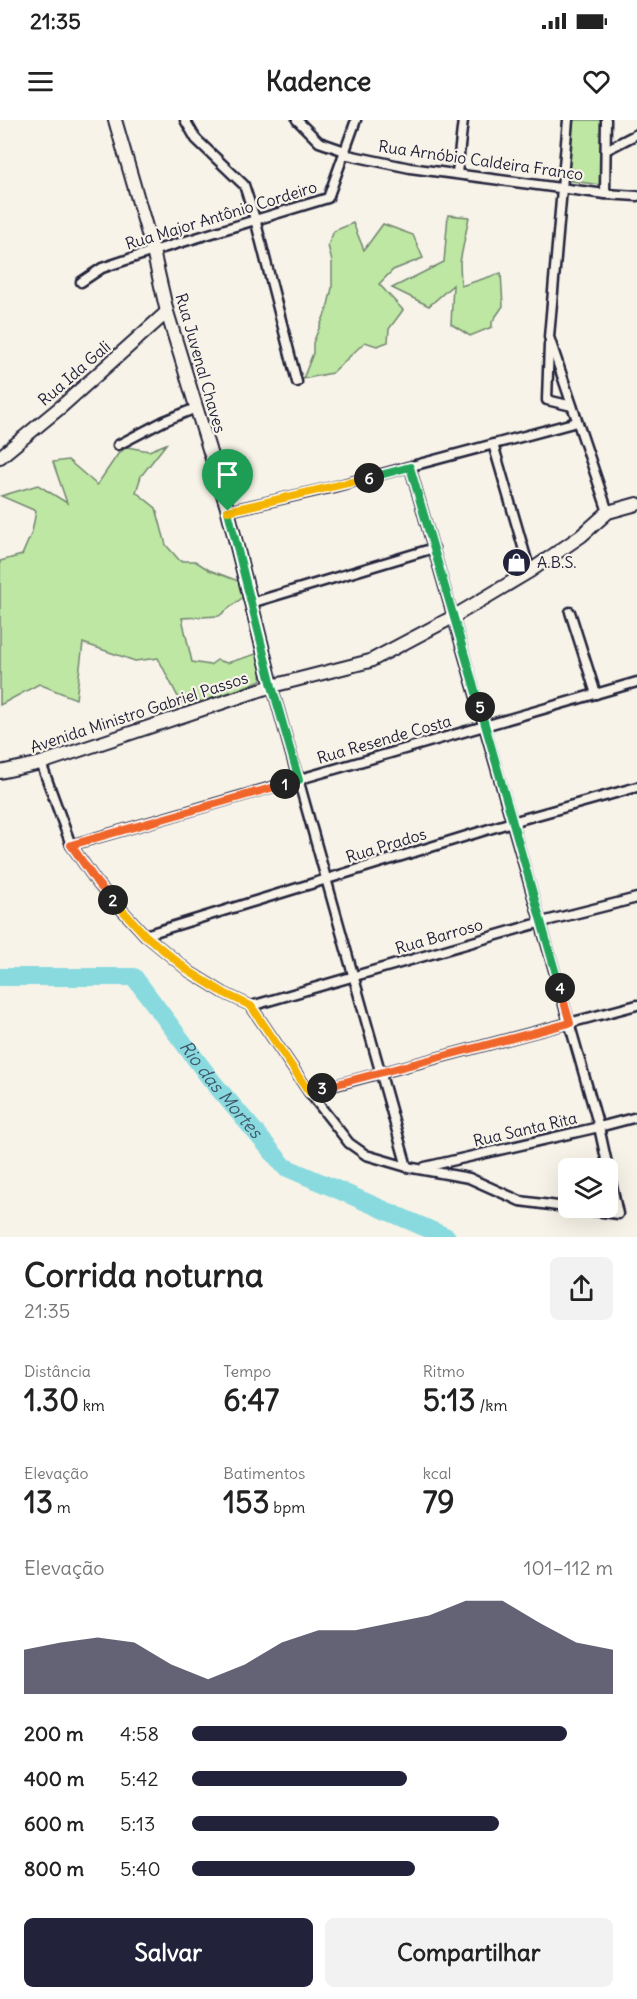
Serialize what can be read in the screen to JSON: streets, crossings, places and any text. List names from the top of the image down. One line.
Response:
{"streets":{"street":["Rua Arnóbio Caldeira Franco","Rua Major Antônio Cordeiro","Rua Juvenal Chaves","Rua Ida Gali","Avenida Ministro Gabriel Passos","Rua Resende Costa","Rua Prados","Rua Barroso","Rua Santa Rita"]},"crossings":[["Rua Arnóbio Caldeira Franco","Rua Major Antônio Cordeiro"],["Rua Major Antônio Cordeiro","Rua Juvenal Chaves"],["Rua Juvenal Chaves","Rua Ida Gali"],["Rua Juvenal Chaves","Avenida Ministro Gabriel Passos"]],"water":["Rio das Mortes"],"places":{"shop":["A.B.S."]},"page":{"status":"21:35","header":"Kadence","pins":["6","5","1","2","4","3"],"heading":["Corrida noturna","21:35"],"stats":[["Distância","1.30 km"],["Tempo","6:47"],["Ritmo","5:13 /km"],["Elevação","13 m"],["Batimentos","153 bpm"],["kcal","79"]],"chart":["Elevação","101–112 m"],"list":[{"name":"200 m","note":"4:58"},{"name":"400 m","note":"5:42"},{"name":"600 m","note":"5:13"},{"name":"800 m","note":"5:40"}],"buttons":["Salvar","Compartilhar"]}}
